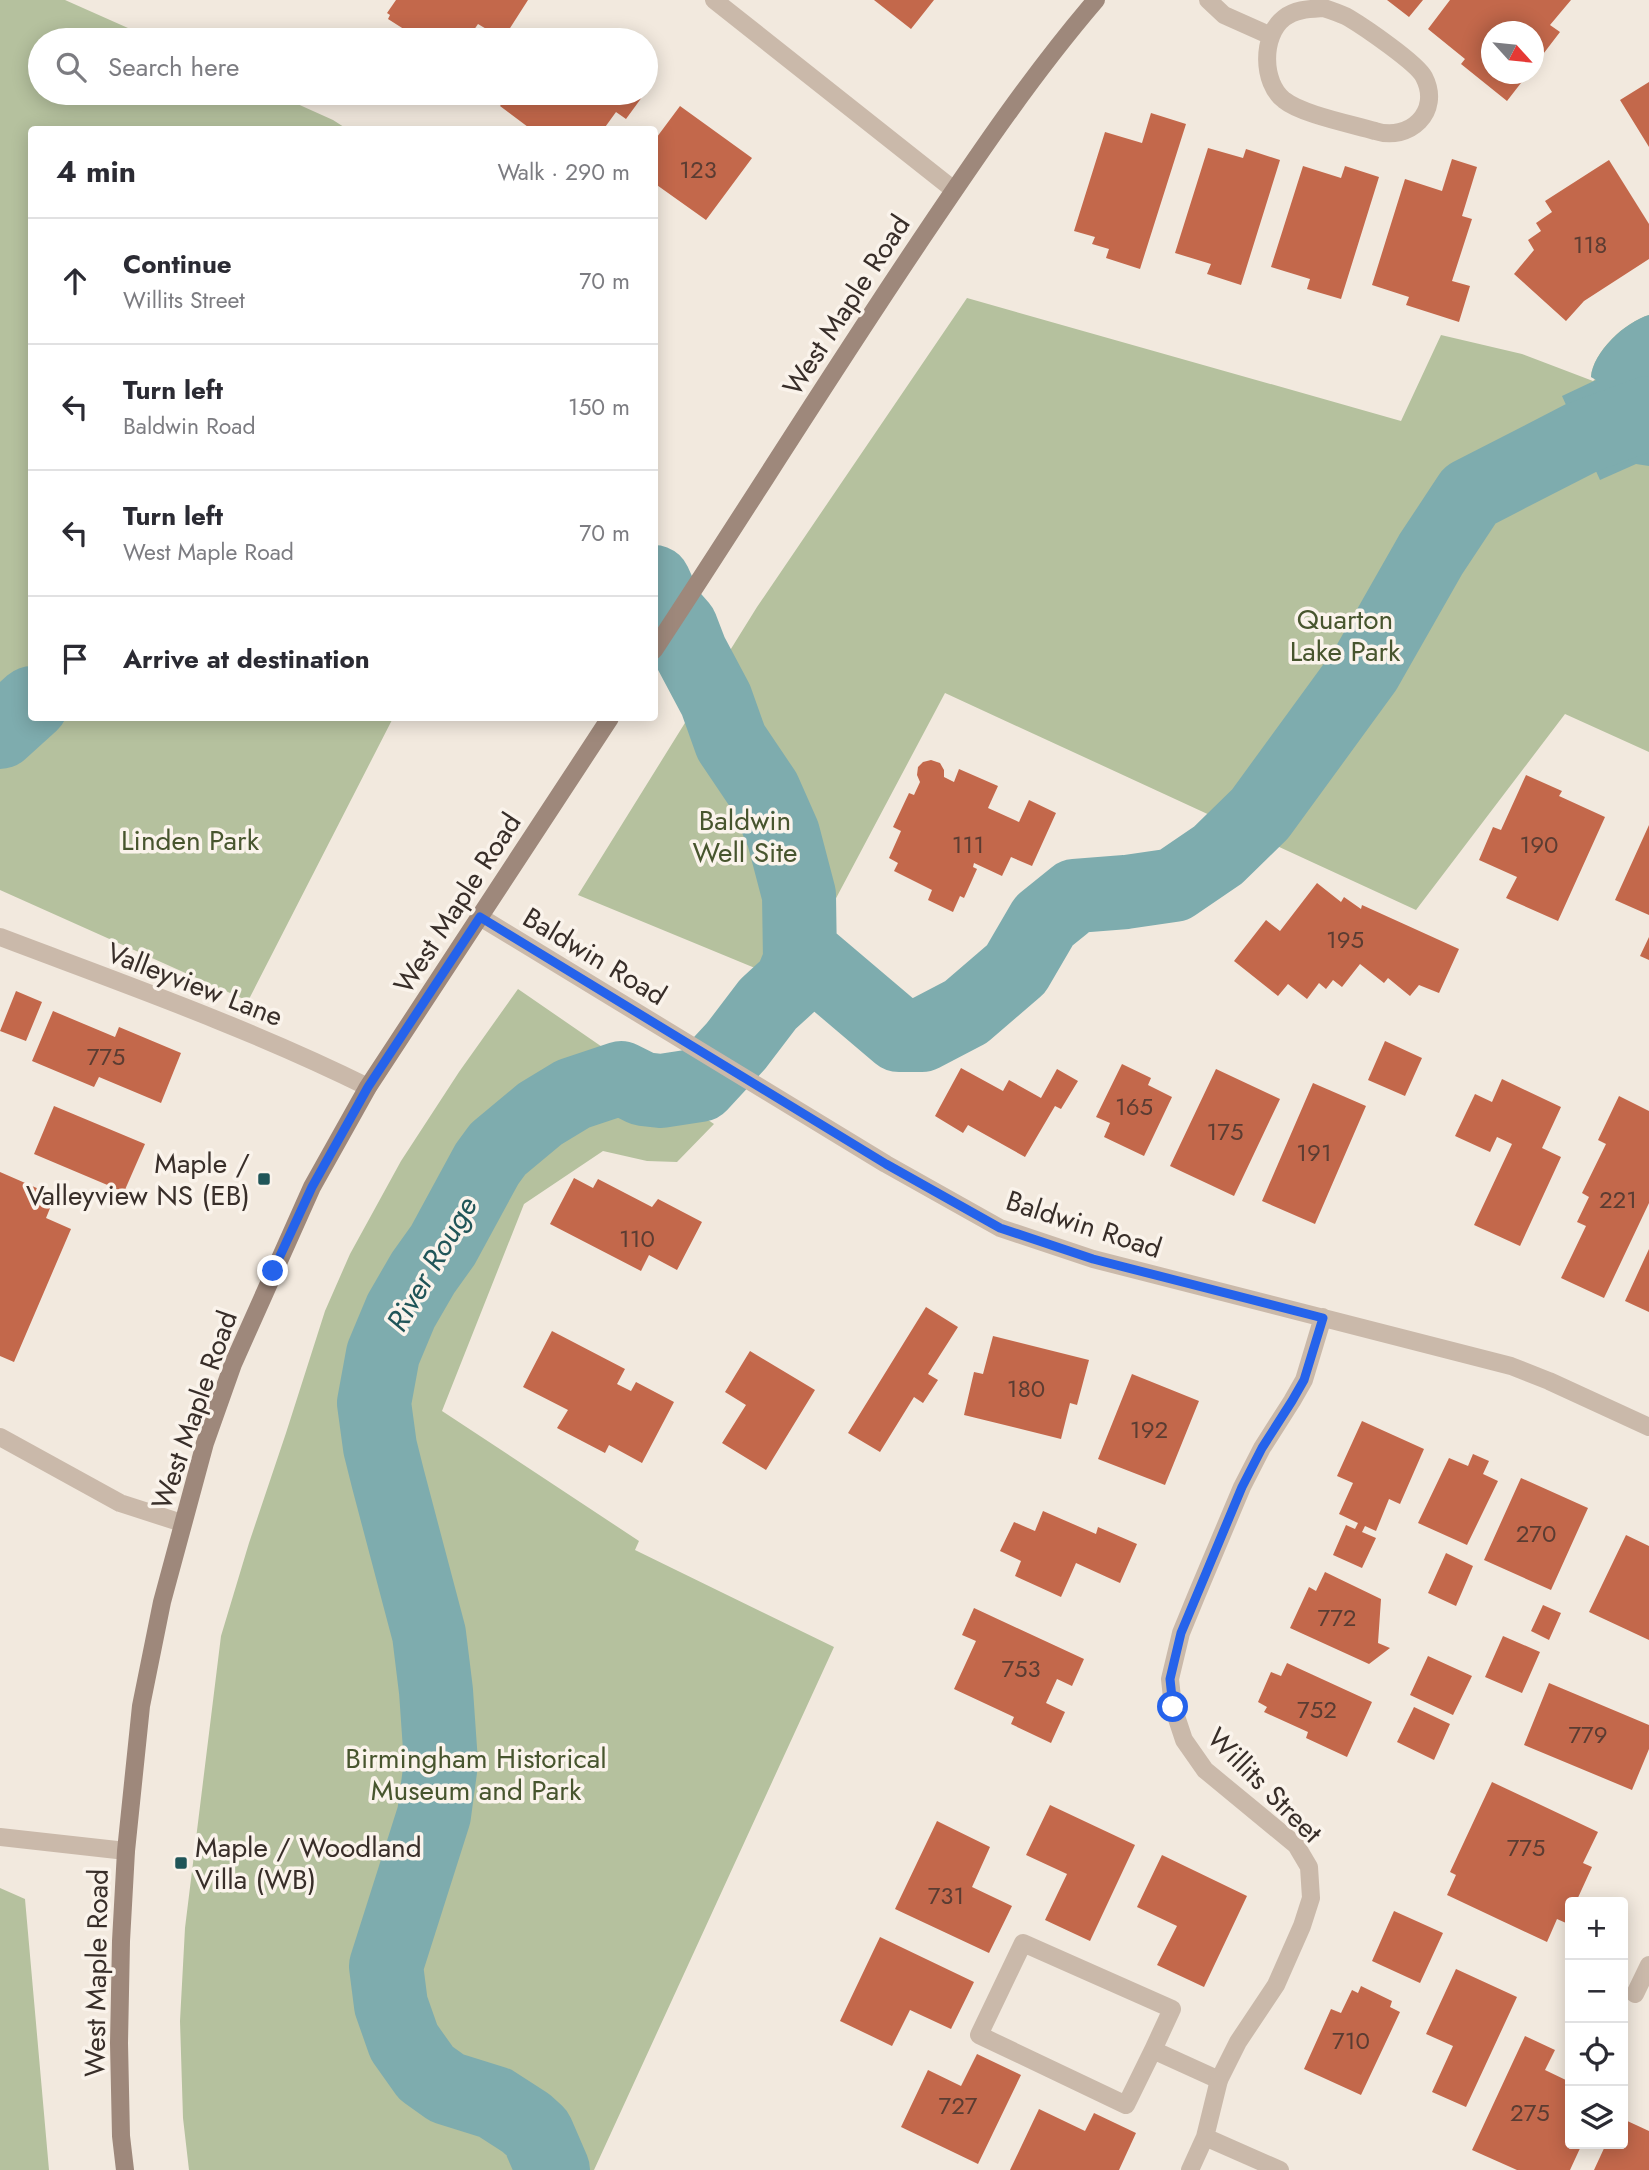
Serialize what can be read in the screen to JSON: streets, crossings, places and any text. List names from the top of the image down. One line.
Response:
{"streets":{"main road":["West Maple Road"],"street":["Baldwin Road","Valleyview Lane","Willits Street"]},"crossings":[["West Maple Road","Baldwin Road"],["West Maple Road","Valleyview Lane"],["Baldwin Road","Willits Street"]],"water":["River Rouge"],"parks":["Quarton Lake Park","Baldwin Well Site","Linden Park","Birmingham Historical Museum and Park"],"places":{"transit":["Maple / Valleyview NS (EB)","Maple / Woodland Villa (WB)"]},"house_numbers":["123","118","111","190","195","775","165","175","191","221","110","180","192","270","772","753","752","779","775","731","710","727","275"],"north":"bottom right","page":{"search":"Search here","heading":["4 min","Walk · 290 m"],"list":[["Continue","Willits Street","70 m"],["Turn left","Baldwin Road","150 m"],["Turn left","West Maple Road","70 m"],"Arrive at destination"],"map_buttons":["+","−"]}}
